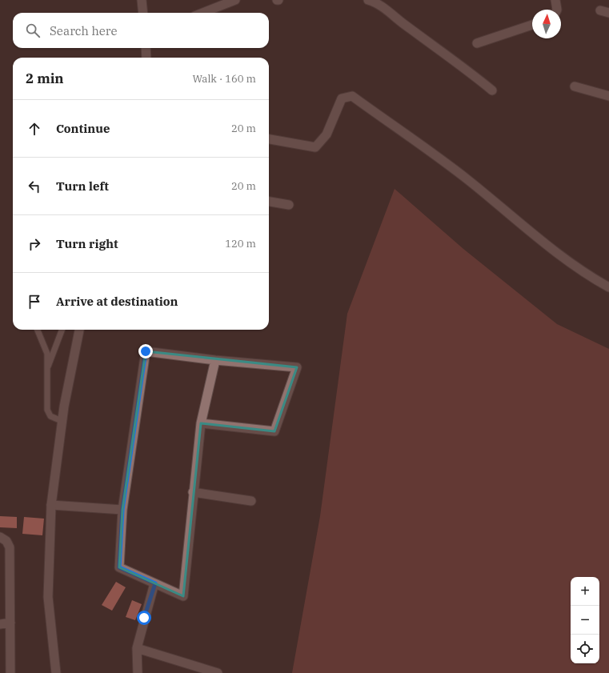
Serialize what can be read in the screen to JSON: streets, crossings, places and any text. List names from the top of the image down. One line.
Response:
{"north":"top","page":{"search":"Search here","heading":["2 min","Walk · 160 m"],"list":[["Continue","20 m"],["Turn left","20 m"],["Turn right","120 m"],"Arrive at destination"],"map_buttons":["+","−"]}}
